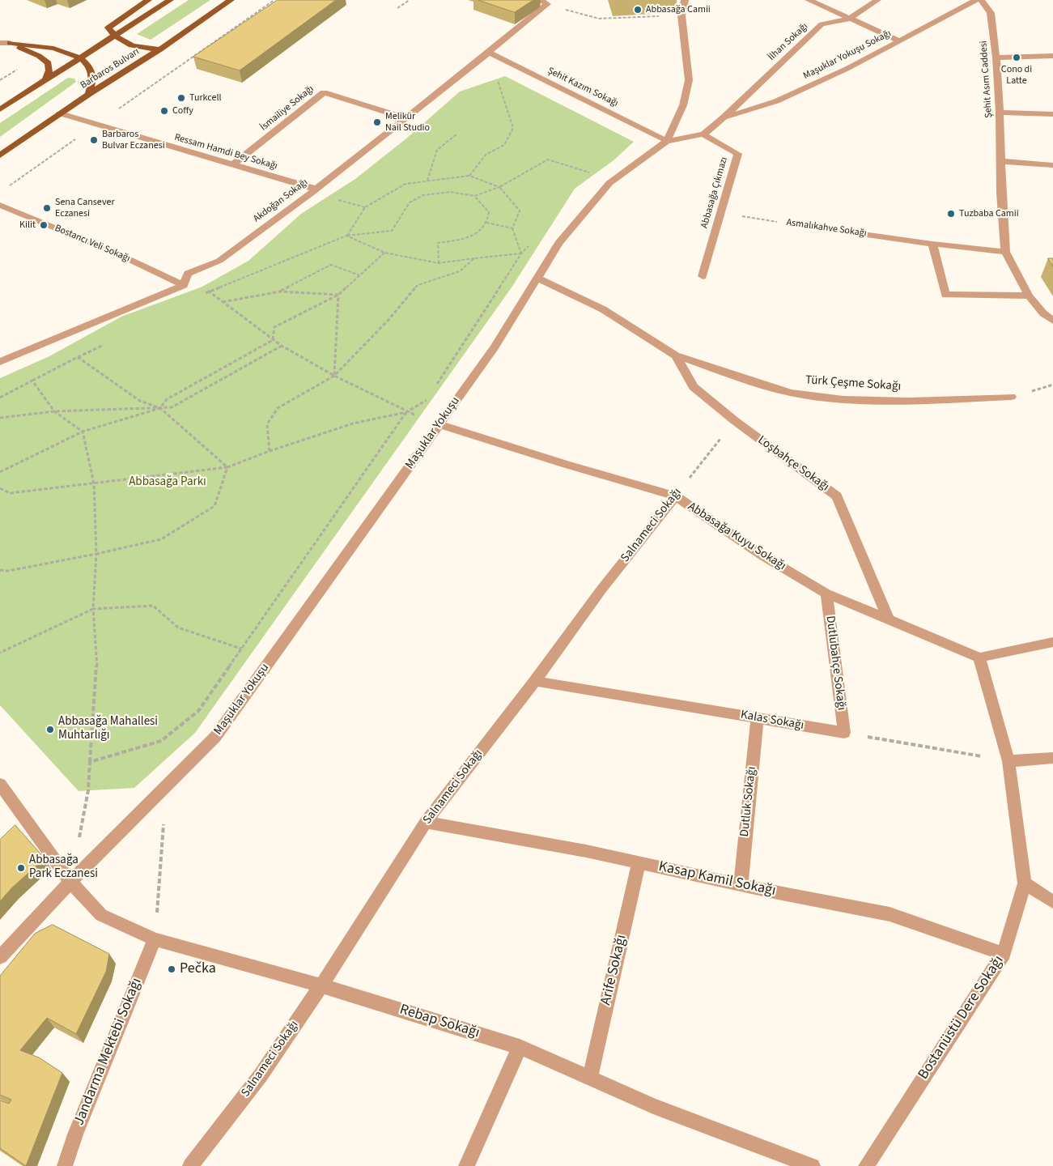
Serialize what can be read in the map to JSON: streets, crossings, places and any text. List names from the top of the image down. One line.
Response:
{"streets":{"main road":["Barbaros Bulvarı"],"street":["İlhan Sokağı","Maşuklar Yokuşu Sokağı","Şehit Asım Caddesi","Şehit Kazım Sokağı","İsmailiye Sokağı","Ressam Hamdi Bey Sokağı","Abbasağa Çıkmazı","Akdoğan Sokağı","Asmalıkahve Sokağı","Bostancı Veli Sokağı","Türk Çeşme Sokağı","Maşuklar Yokuşu","Loşbahçe Sokağı","Salnameci Sokağı","Abbasağa Kuyu Sokağı","Dutlubahçe Sokağı","Kalas Sokağı","Dutluk Sokağı","Kasap Kamil Sokağı","Arife Sokağı","Bostanüstü Dere Sokağı","Rebap Sokağı","Jandarma Mektebi Sokağı"]},"crossings":[["İlhan Sokağı","Maşuklar Yokuşu Sokağı"],["İlhan Sokağı","Maşuklar Yokuşu"],["Maşuklar Yokuşu Sokağı","Maşuklar Yokuşu"],["Barbaros Bulvarı","Ressam Hamdi Bey Sokağı"],["Şehit Asım Caddesi","Asmalıkahve Sokağı"],["Şehit Kazım Sokağı","Akdoğan Sokağı"],["Şehit Kazım Sokağı","Maşuklar Yokuşu"],["İsmailiye Sokağı","Ressam Hamdi Bey Sokağı"],["İsmailiye Sokağı","Akdoğan Sokağı"],["Ressam Hamdi Bey Sokağı","Akdoğan Sokağı"],["Abbasağa Çıkmazı","Asmalıkahve Sokağı"],["Abbasağa Çıkmazı","Maşuklar Yokuşu"],["Türk Çeşme Sokağı","Loşbahçe Sokağı"],["Maşuklar Yokuşu","Loşbahçe Sokağı"],["Maşuklar Yokuşu","Abbasağa Kuyu Sokağı"],["Maşuklar Yokuşu","Rebap Sokağı"],["Loşbahçe Sokağı","Salnameci Sokağı"],["Loşbahçe Sokağı","Abbasağa Kuyu Sokağı"],["Salnameci Sokağı","Abbasağa Kuyu Sokağı"],["Salnameci Sokağı","Kalas Sokağı"],["Salnameci Sokağı","Kasap Kamil Sokağı"],["Salnameci Sokağı","Rebap Sokağı"],["Abbasağa Kuyu Sokağı","Dutlubahçe Sokağı"],["Dutlubahçe Sokağı","Kalas Sokağı"],["Kalas Sokağı","Dutluk Sokağı"],["Dutluk Sokağı","Kasap Kamil Sokağı"],["Kasap Kamil Sokağı","Arife Sokağı"],["Kasap Kamil Sokağı","Bostanüstü Dere Sokağı"],["Arife Sokağı","Rebap Sokağı"],["Rebap Sokağı","Jandarma Mektebi Sokağı"]],"parks":["Abbasağa Parkı"],"places":["Abbasağa Camii","Cono di Latte","Turkcell","Coffy","Melikür Nail Studio","Barbaros Bulvar Eczanesi","Sena Cansever Eczanesi","Tuzbaba Camii","Kilit","Abbasağa Mahallesi Muhtarlığı","Abbasağa Park Eczanesi","Pečka"]}
